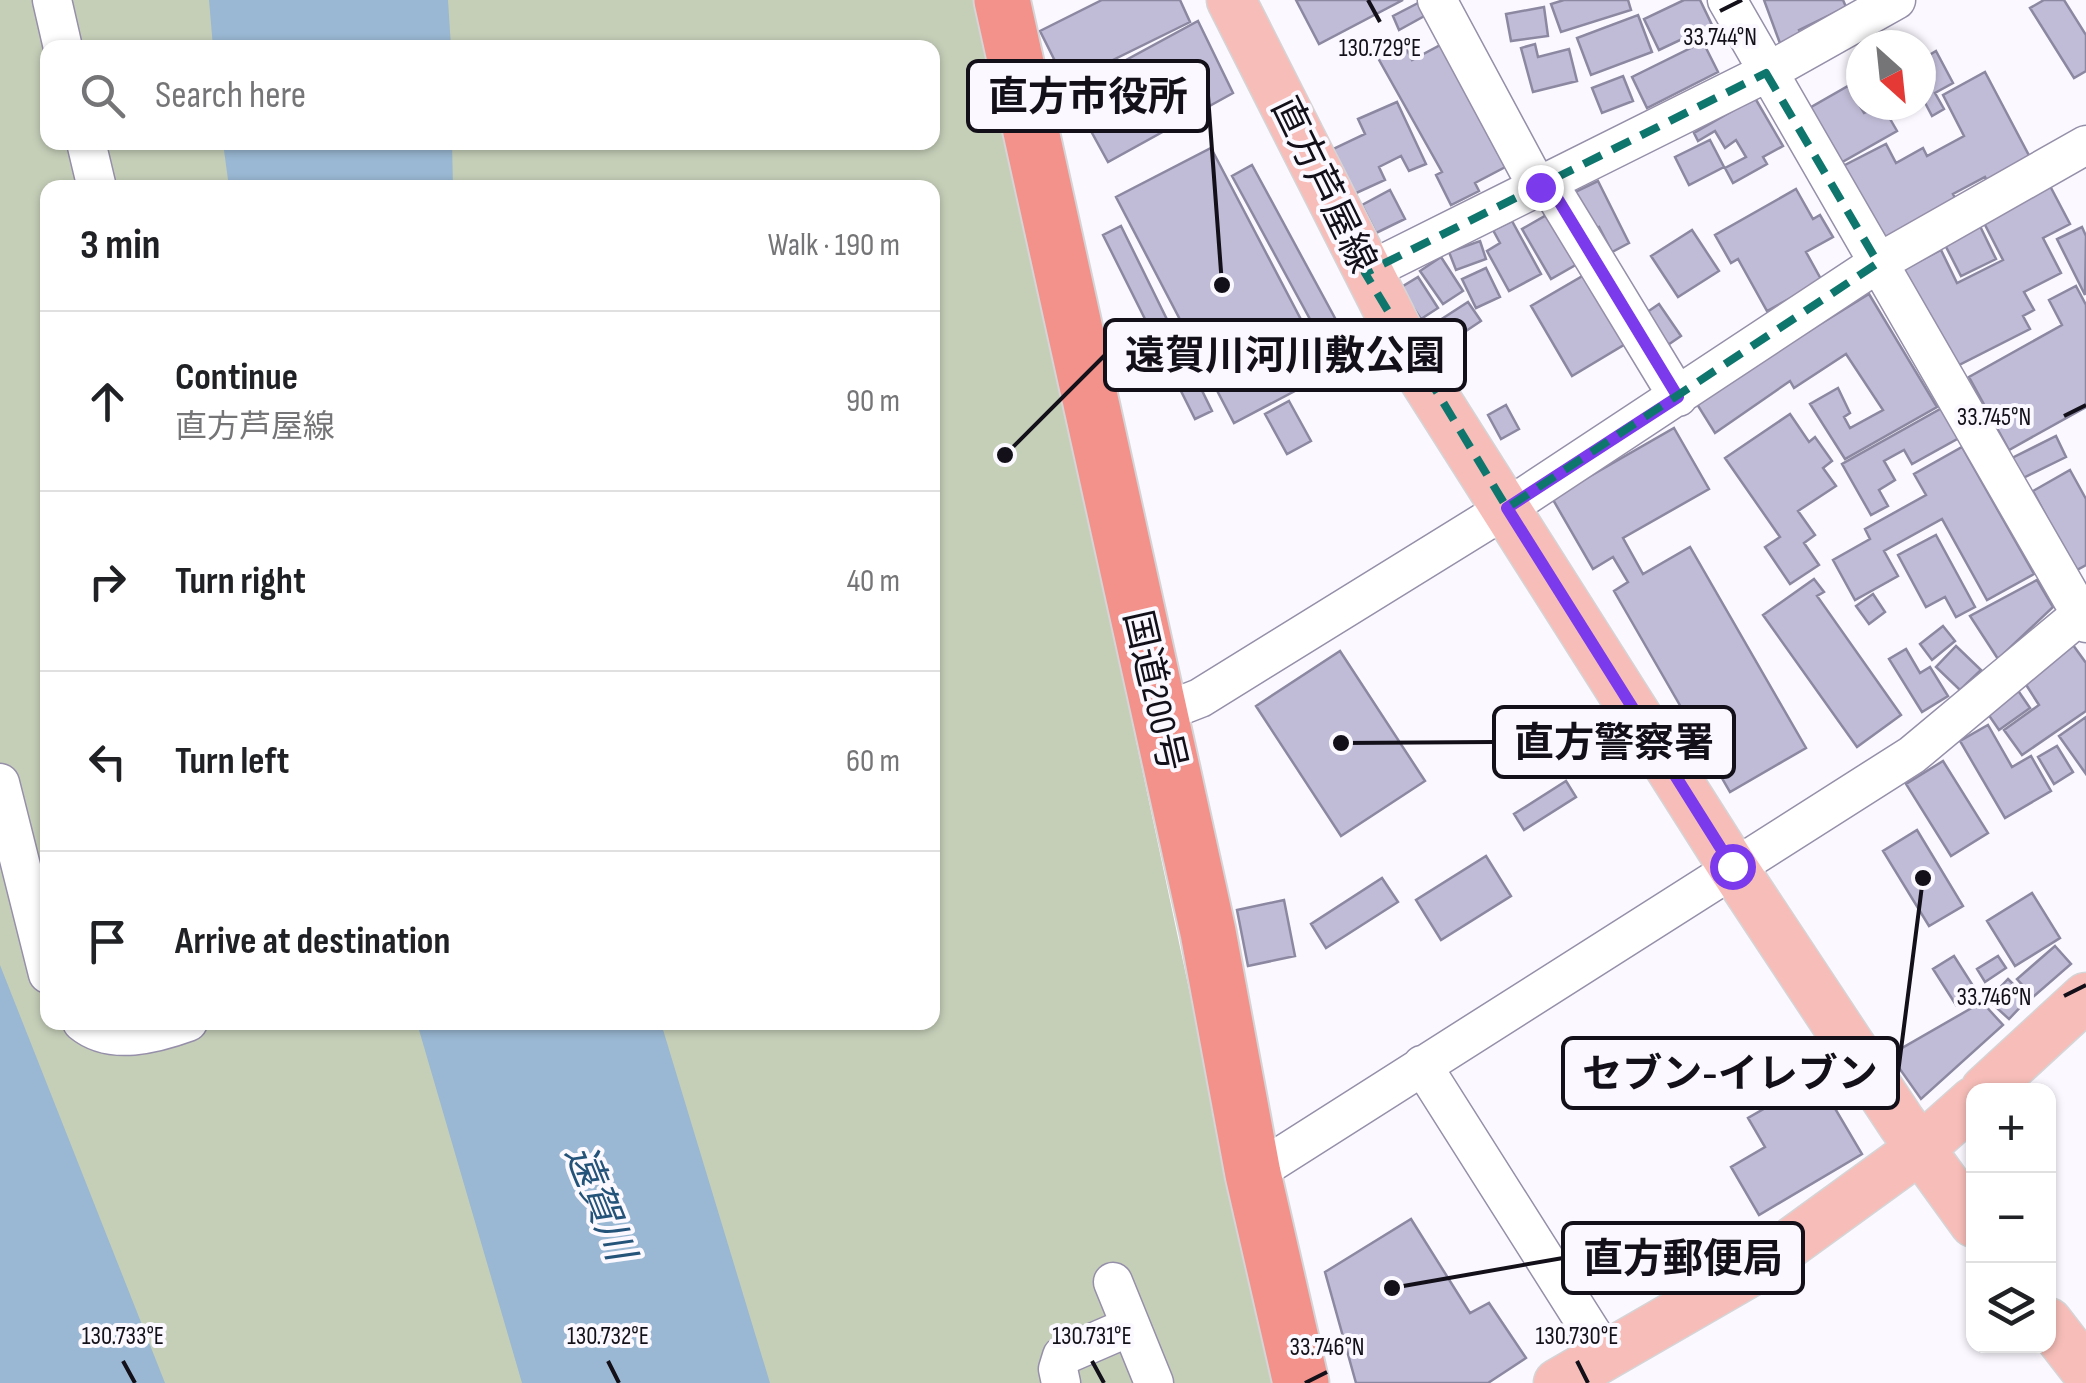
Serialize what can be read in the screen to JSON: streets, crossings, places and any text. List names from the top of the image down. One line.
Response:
{"streets":{"highway":["国道200号"],"main road":["直方芦屋線"]},"water":["遠賀川"],"places":["直方市役所","遠賀川河川敷公園","直方警察署","セブン-イレブン","直方郵便局"],"north":"bottom right","page":{"search":"Search here","heading":["3 min","Walk · 190 m"],"list":[["Continue","直方芦屋線","90 m"],["Turn right","40 m"],["Turn left","60 m"],"Arrive at destination"],"map_buttons":["+","−"]},"coordinates":["33.744°N","130.729°E","33.745°N","33.746°N","130.733°E","130.732°E","130.731°E","130.730°E"]}
